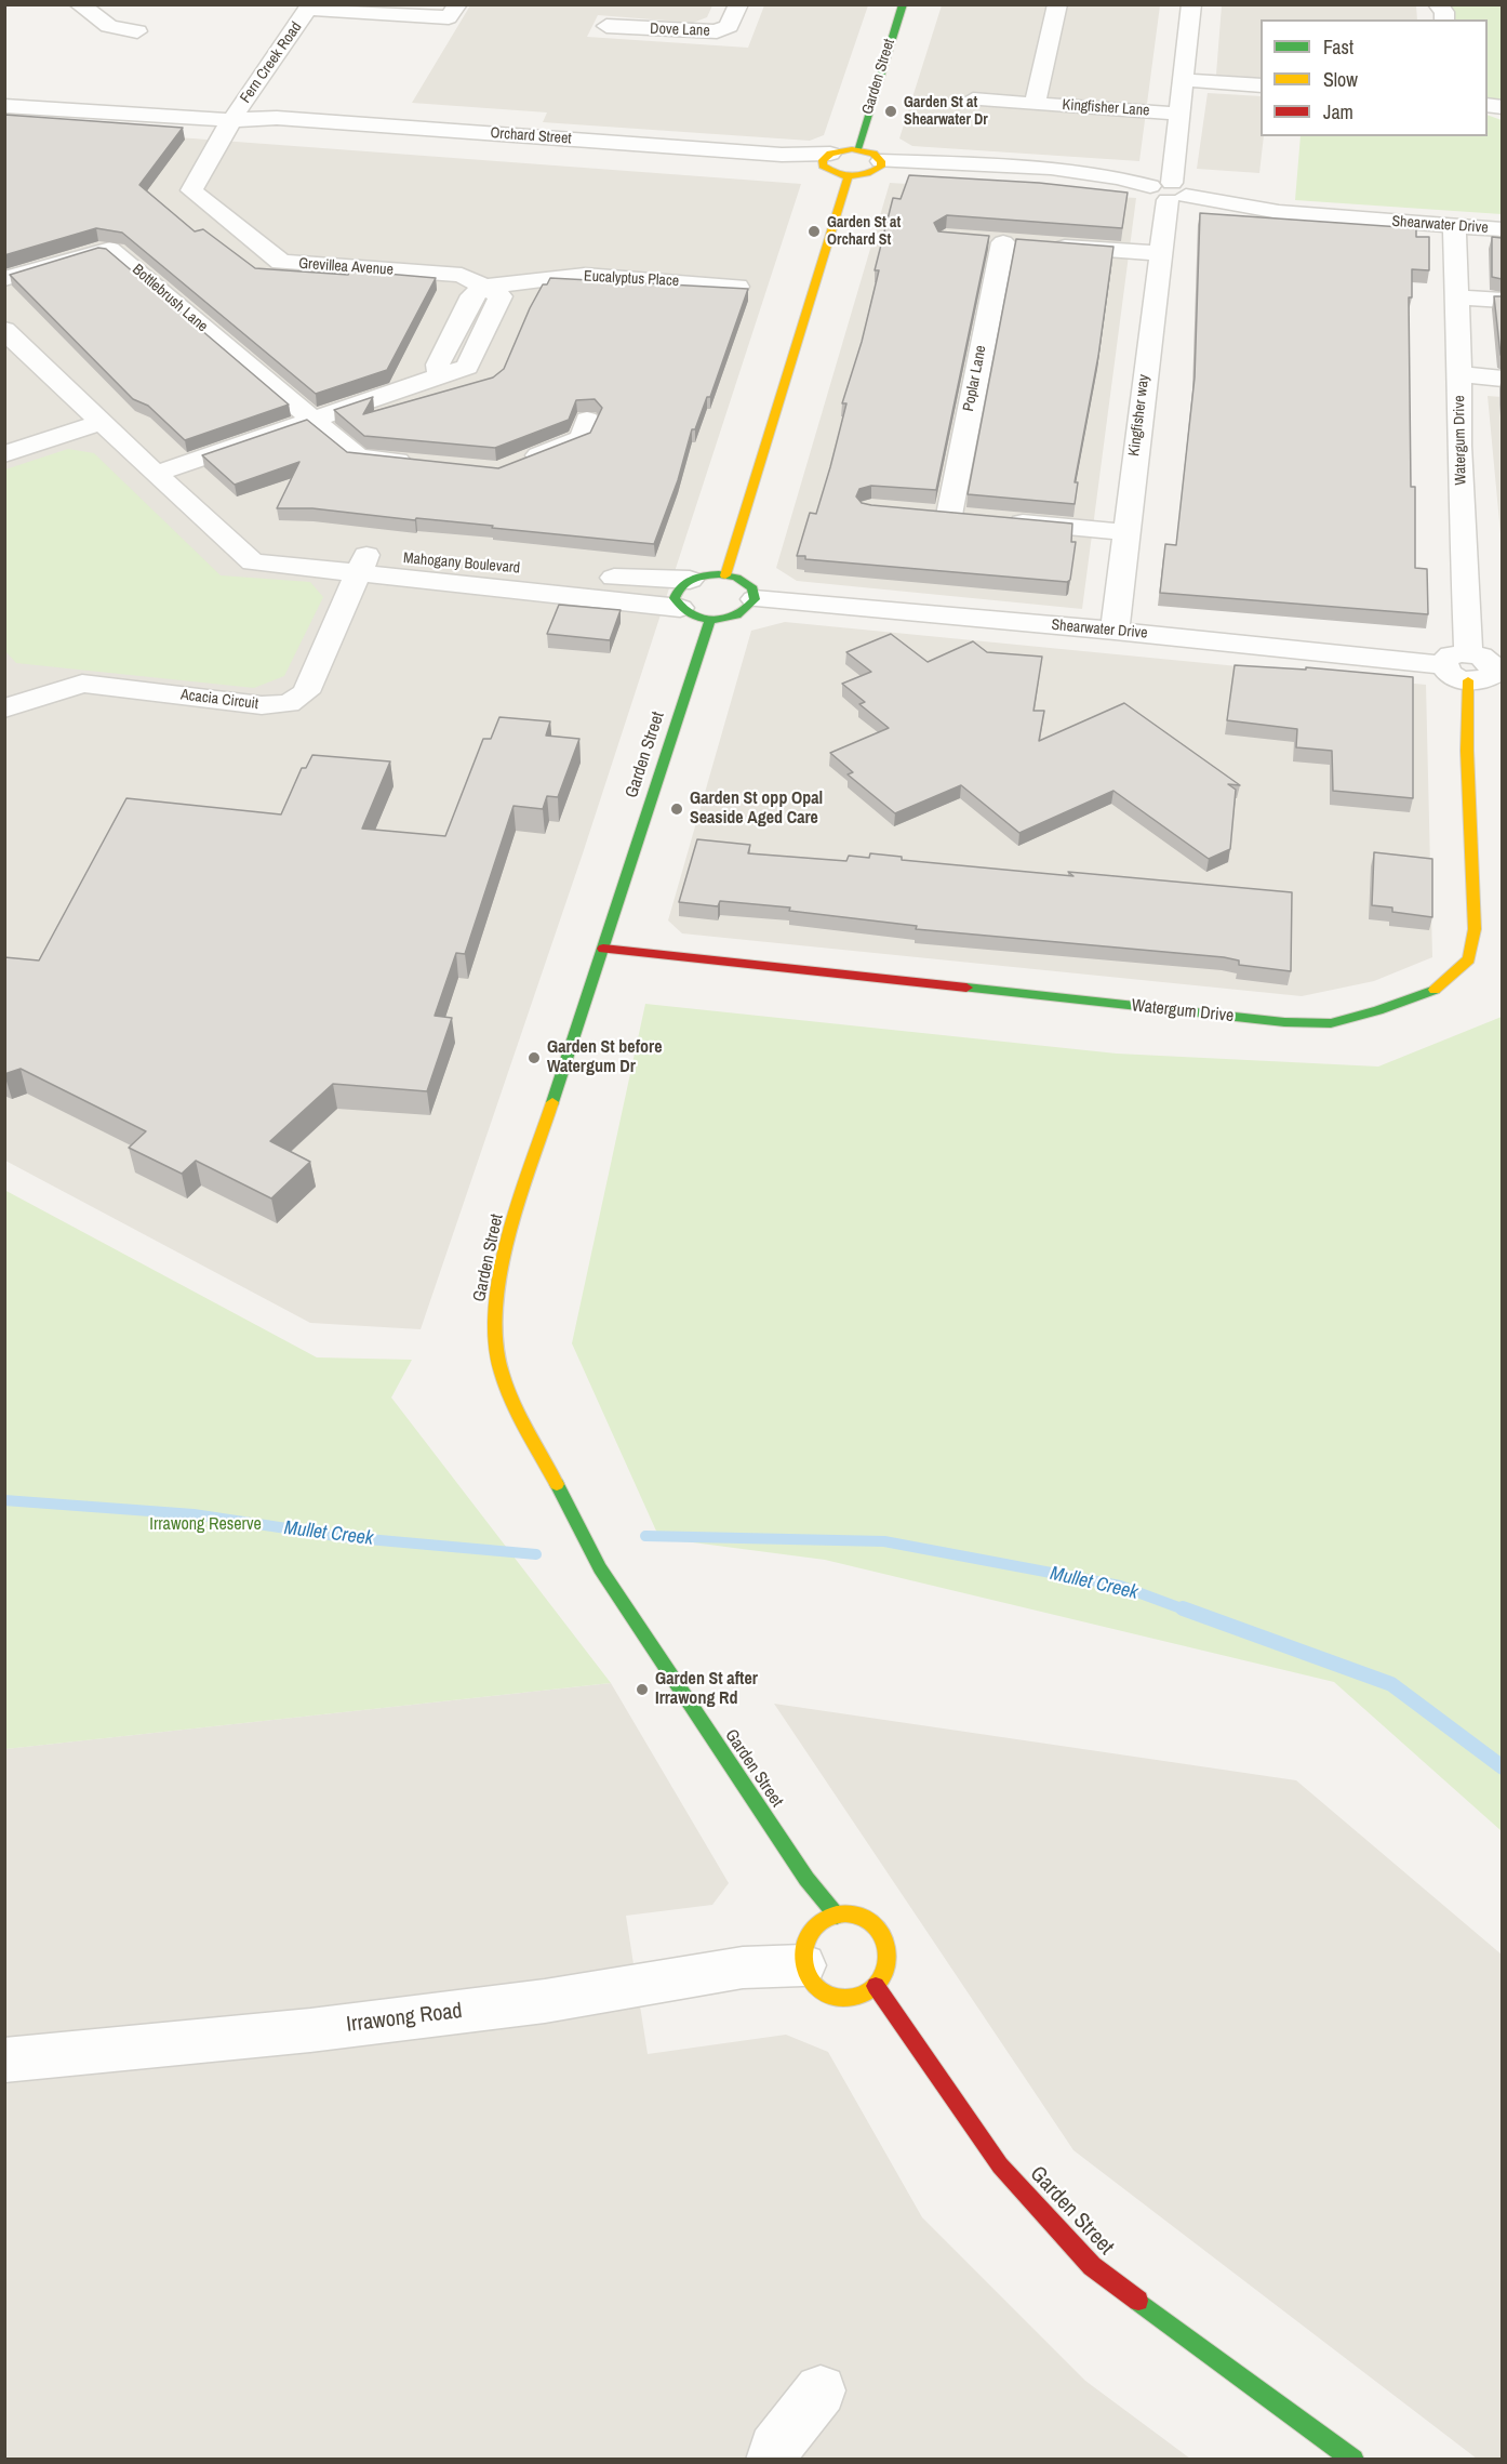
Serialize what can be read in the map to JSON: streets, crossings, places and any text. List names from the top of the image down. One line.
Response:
{"streets":{"street":["Dove Lane","Fern Creek Road","Garden Street","Kingfisher Lane","Orchard Street","Shearwater Drive","Grevillea Avenue","Eucalyptus Place","Bottlebrush Lane","Poplar Lane","Kingfisher way","Watergum Drive","Mahogany Boulevard","Acacia Circuit","Irrawong Road"]},"crossings":[["Fern Creek Road","Orchard Street"],["Fern Creek Road","Grevillea Avenue"],["Garden Street","Watergum Drive"],["Garden Street","Irrawong Road"],["Kingfisher Lane","Kingfisher way"],["Orchard Street","Grevillea Avenue"],["Shearwater Drive","Kingfisher way"],["Shearwater Drive","Watergum Drive"],["Grevillea Avenue","Eucalyptus Place"],["Poplar Lane","Kingfisher way"],["Mahogany Boulevard","Acacia Circuit"]],"water":["Mullet Creek"],"parks":["Irrawong Reserve"],"places":["Garden St at Shearwater Dr","Garden St at Orchard St","Garden St opp Opal Seaside Aged Care","Garden St before Watergum Dr","Garden St after Irrawong Rd"],"legend":["Fast","Slow","Jam"]}
